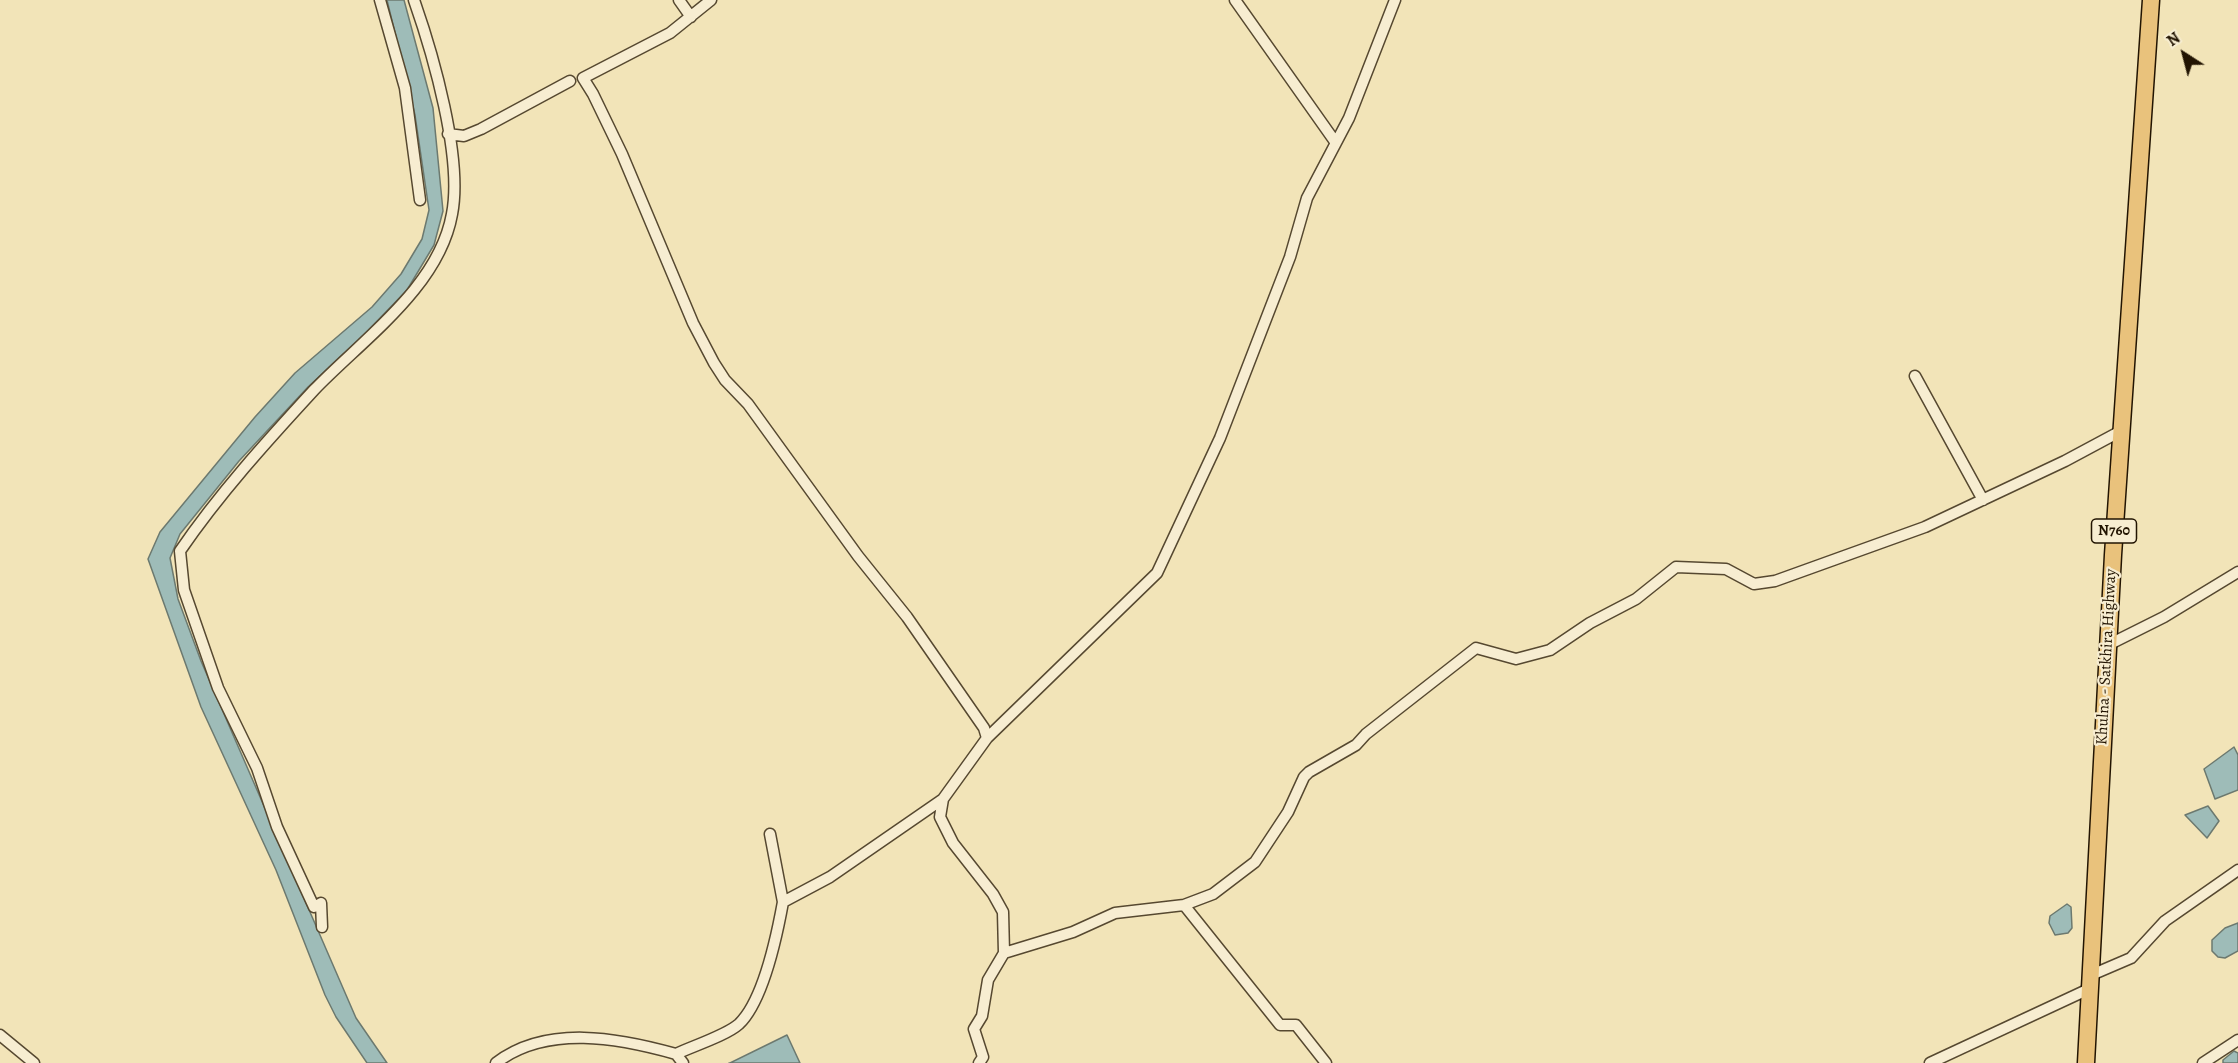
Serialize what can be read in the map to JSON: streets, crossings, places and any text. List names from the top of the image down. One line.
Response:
{"streets":{"highway":["N760","Khulna - Satkhira Highway"]},"north":"top left"}
